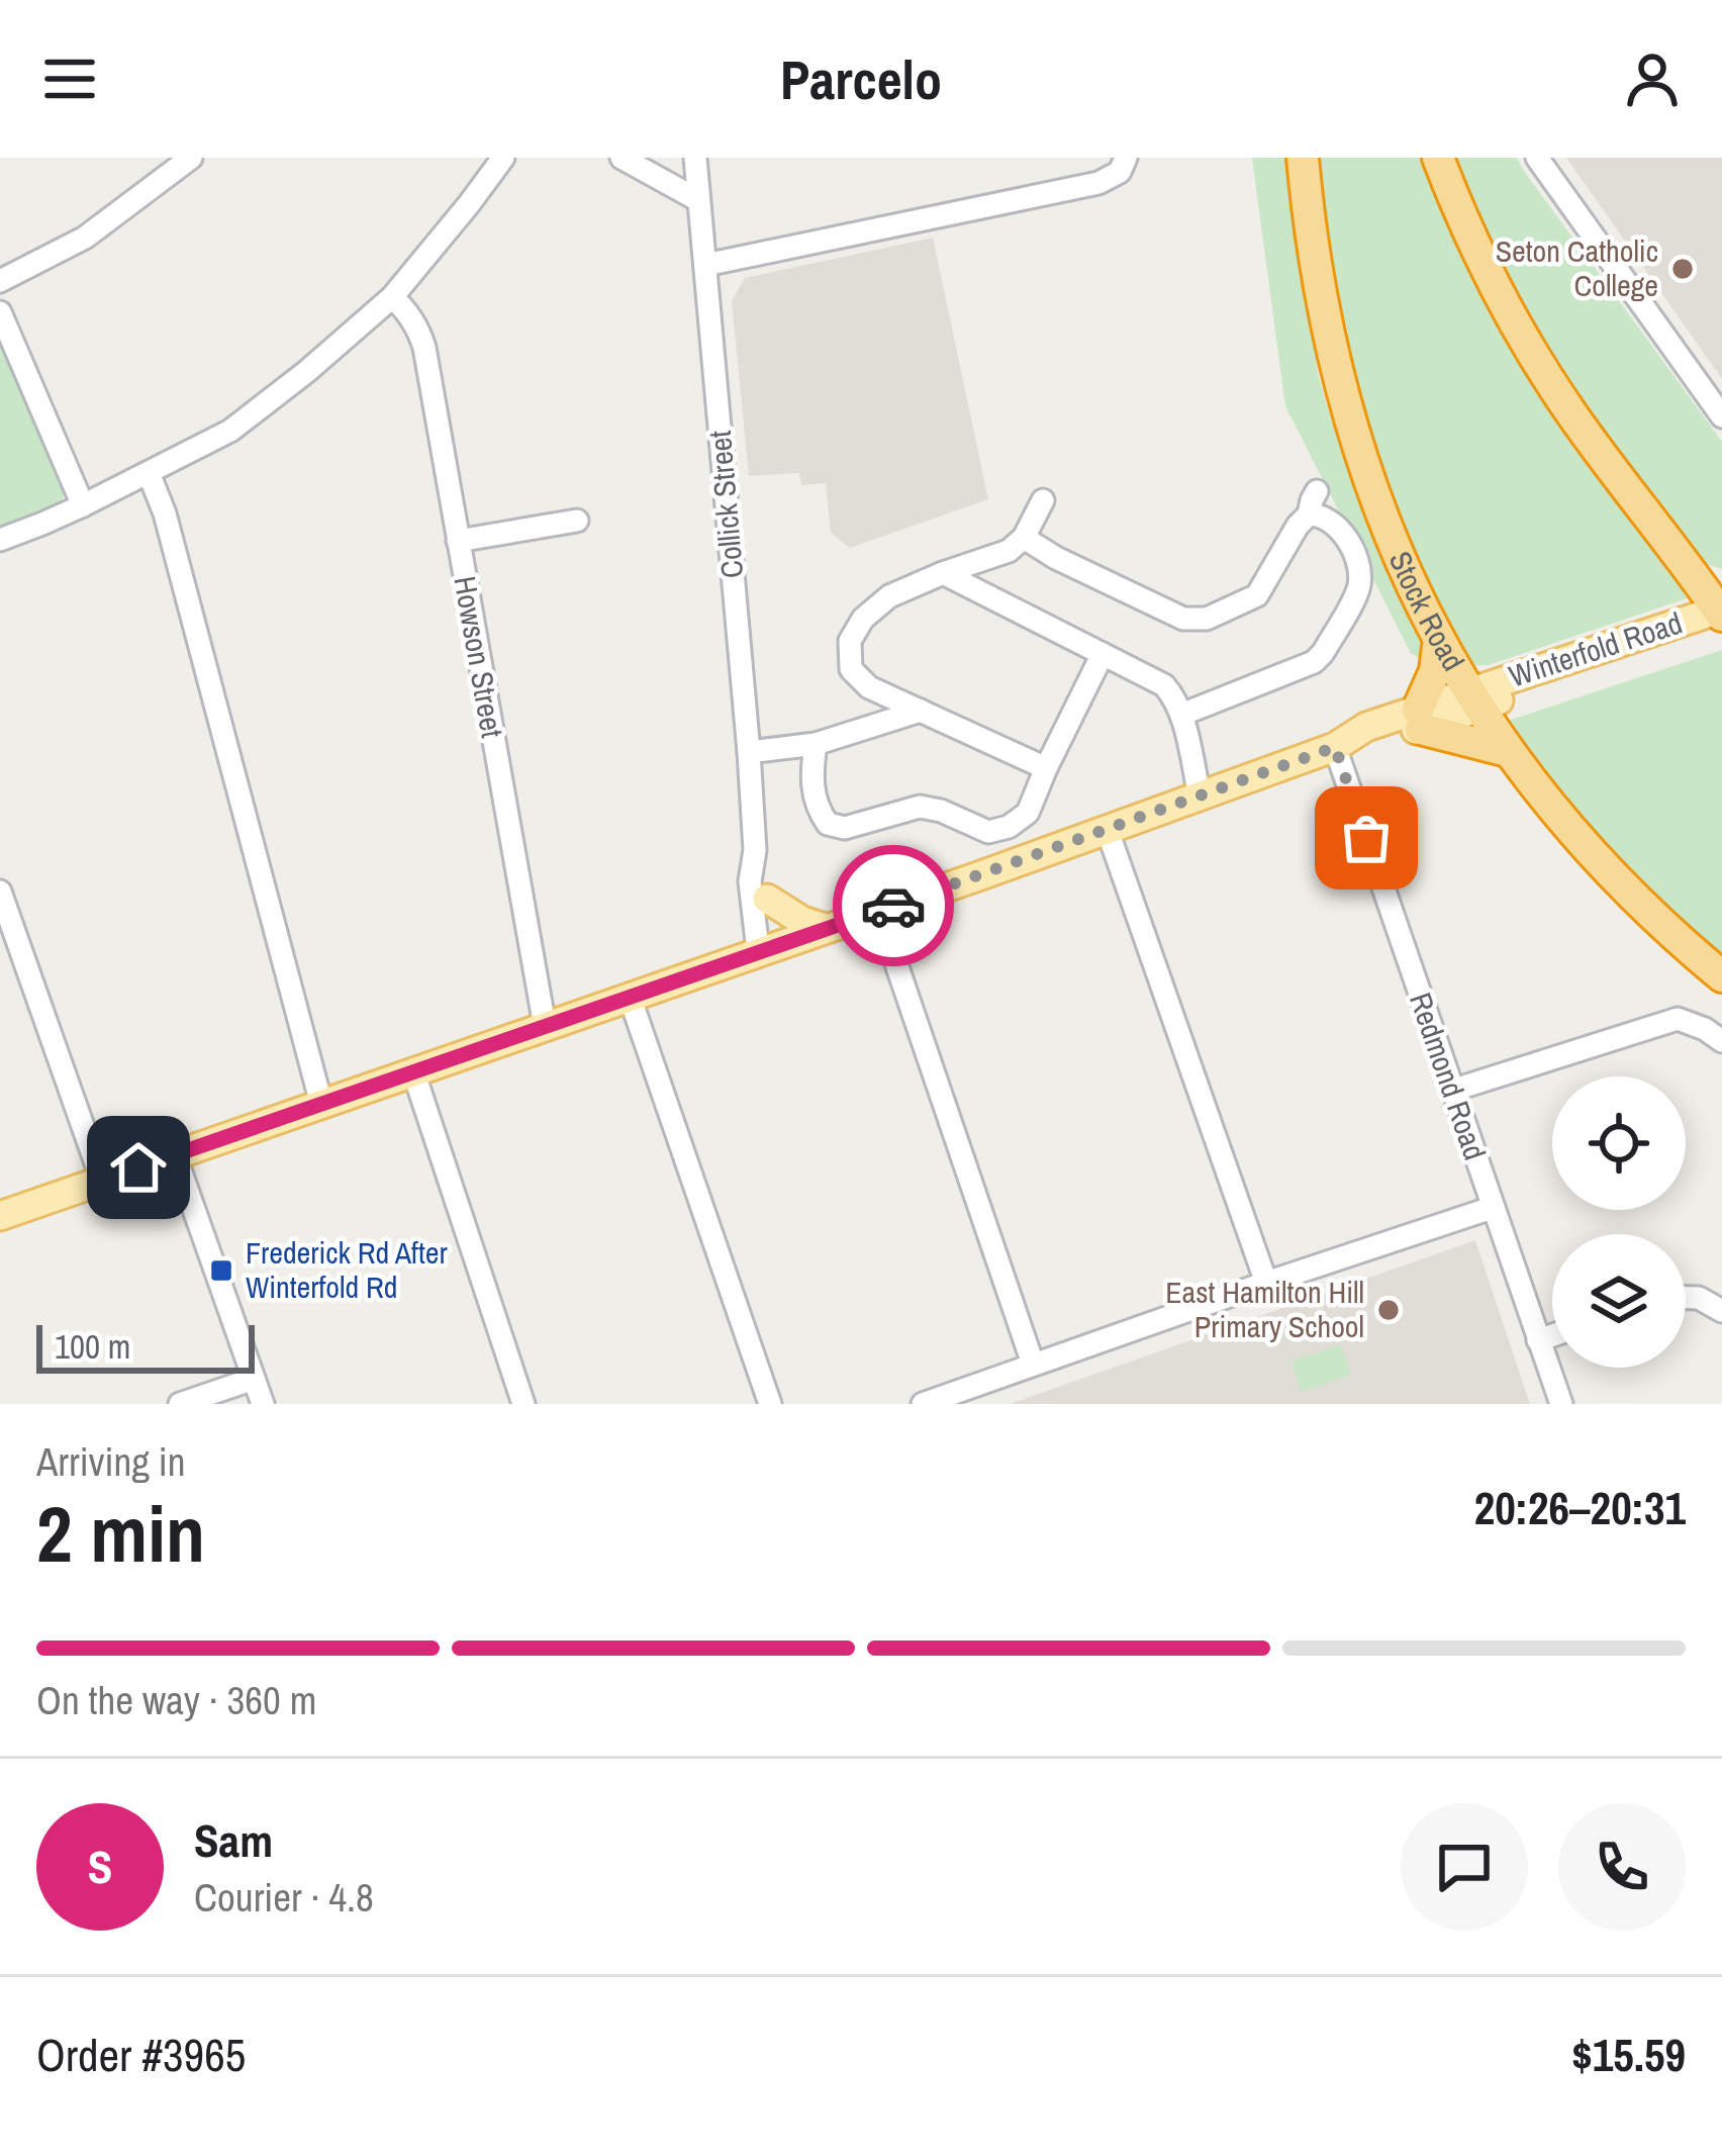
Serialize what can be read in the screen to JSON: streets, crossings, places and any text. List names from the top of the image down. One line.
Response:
{"streets":{"highway":["Stock Road"],"main road":["Winterfold Road"],"street":["Collick Street","Howson Street","Redmond Road"]},"crossings":[["Collick Street","Winterfold Road"],["Stock Road","Winterfold Road"],["Winterfold Road","Howson Street"],["Winterfold Road","Redmond Road"]],"places":{"other":["Seton Catholic College","East Hamilton Hill Primary School"],"transit":["Frederick Rd After Winterfold Rd"]},"scale_bar":"100 m","page":{"header":"Parcelo","scale":"100 m","heading":["2 min","Arriving in","20:26–20:31"],"panel":["Sam","Courier · 4.8","Order #3965","$15.59"],"bar":"On the way · 360 m","round":"S"}}
